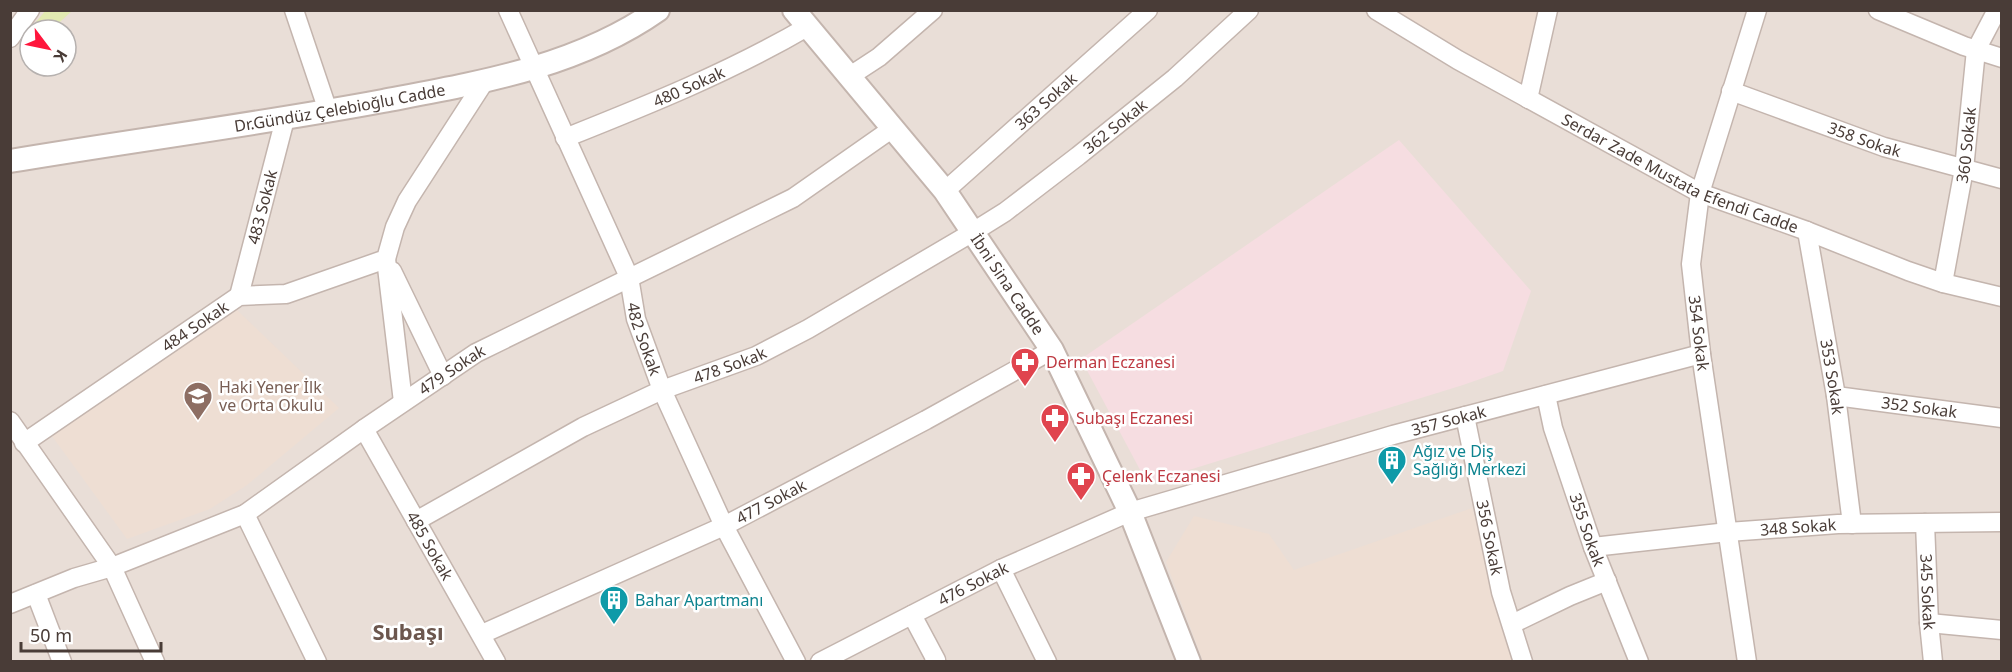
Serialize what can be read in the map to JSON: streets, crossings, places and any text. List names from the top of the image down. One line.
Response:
{"streets":{"street":["480 Sokak","363 Sokak","Dr.Gündüz Çelebioğlu Cadde","362 Sokak","358 Sokak","360 Sokak","Serdar Zade Mustata Efendi Cadde","483 Sokak","İbni Sina Cadde","484 Sokak","354 Sokak","482 Sokak","478 Sokak","479 Sokak","353 Sokak","352 Sokak","357 Sokak","477 Sokak","348 Sokak","355 Sokak","356 Sokak","485 Sokak","476 Sokak","345 Sokak"]},"crossings":[["480 Sokak","İbni Sina Cadde"],["480 Sokak","482 Sokak"],["363 Sokak","İbni Sina Cadde"],["Dr.Gündüz Çelebioğlu Cadde","483 Sokak"],["Dr.Gündüz Çelebioğlu Cadde","482 Sokak"],["362 Sokak","İbni Sina Cadde"],["362 Sokak","478 Sokak"],["358 Sokak","360 Sokak"],["358 Sokak","354 Sokak"],["360 Sokak","Serdar Zade Mustata Efendi Cadde"],["Serdar Zade Mustata Efendi Cadde","354 Sokak"],["Serdar Zade Mustata Efendi Cadde","353 Sokak"],["483 Sokak","484 Sokak"],["İbni Sina Cadde","478 Sokak"],["İbni Sina Cadde","479 Sokak"],["İbni Sina Cadde","357 Sokak"],["İbni Sina Cadde","477 Sokak"],["İbni Sina Cadde","476 Sokak"],["354 Sokak","357 Sokak"],["354 Sokak","348 Sokak"],["482 Sokak","478 Sokak"],["482 Sokak","479 Sokak"],["482 Sokak","477 Sokak"],["478 Sokak","485 Sokak"],["479 Sokak","485 Sokak"],["353 Sokak","352 Sokak"],["353 Sokak","348 Sokak"],["357 Sokak","355 Sokak"],["357 Sokak","356 Sokak"],["357 Sokak","476 Sokak"],["477 Sokak","485 Sokak"],["348 Sokak","355 Sokak"],["348 Sokak","345 Sokak"]],"districts":["Subaşı"],"places":{"pharmacy":["Derman Eczanesi","Subaşı Eczanesi","Çelenk Eczanesi"],"school or university":["Haki Yener İlk ve Orta Okulu"],"building":["Ağız ve Diş Sağlığı Merkezi","Bahar Apartmanı"]},"scale_bar":"50 m","north":"bottom right"}
